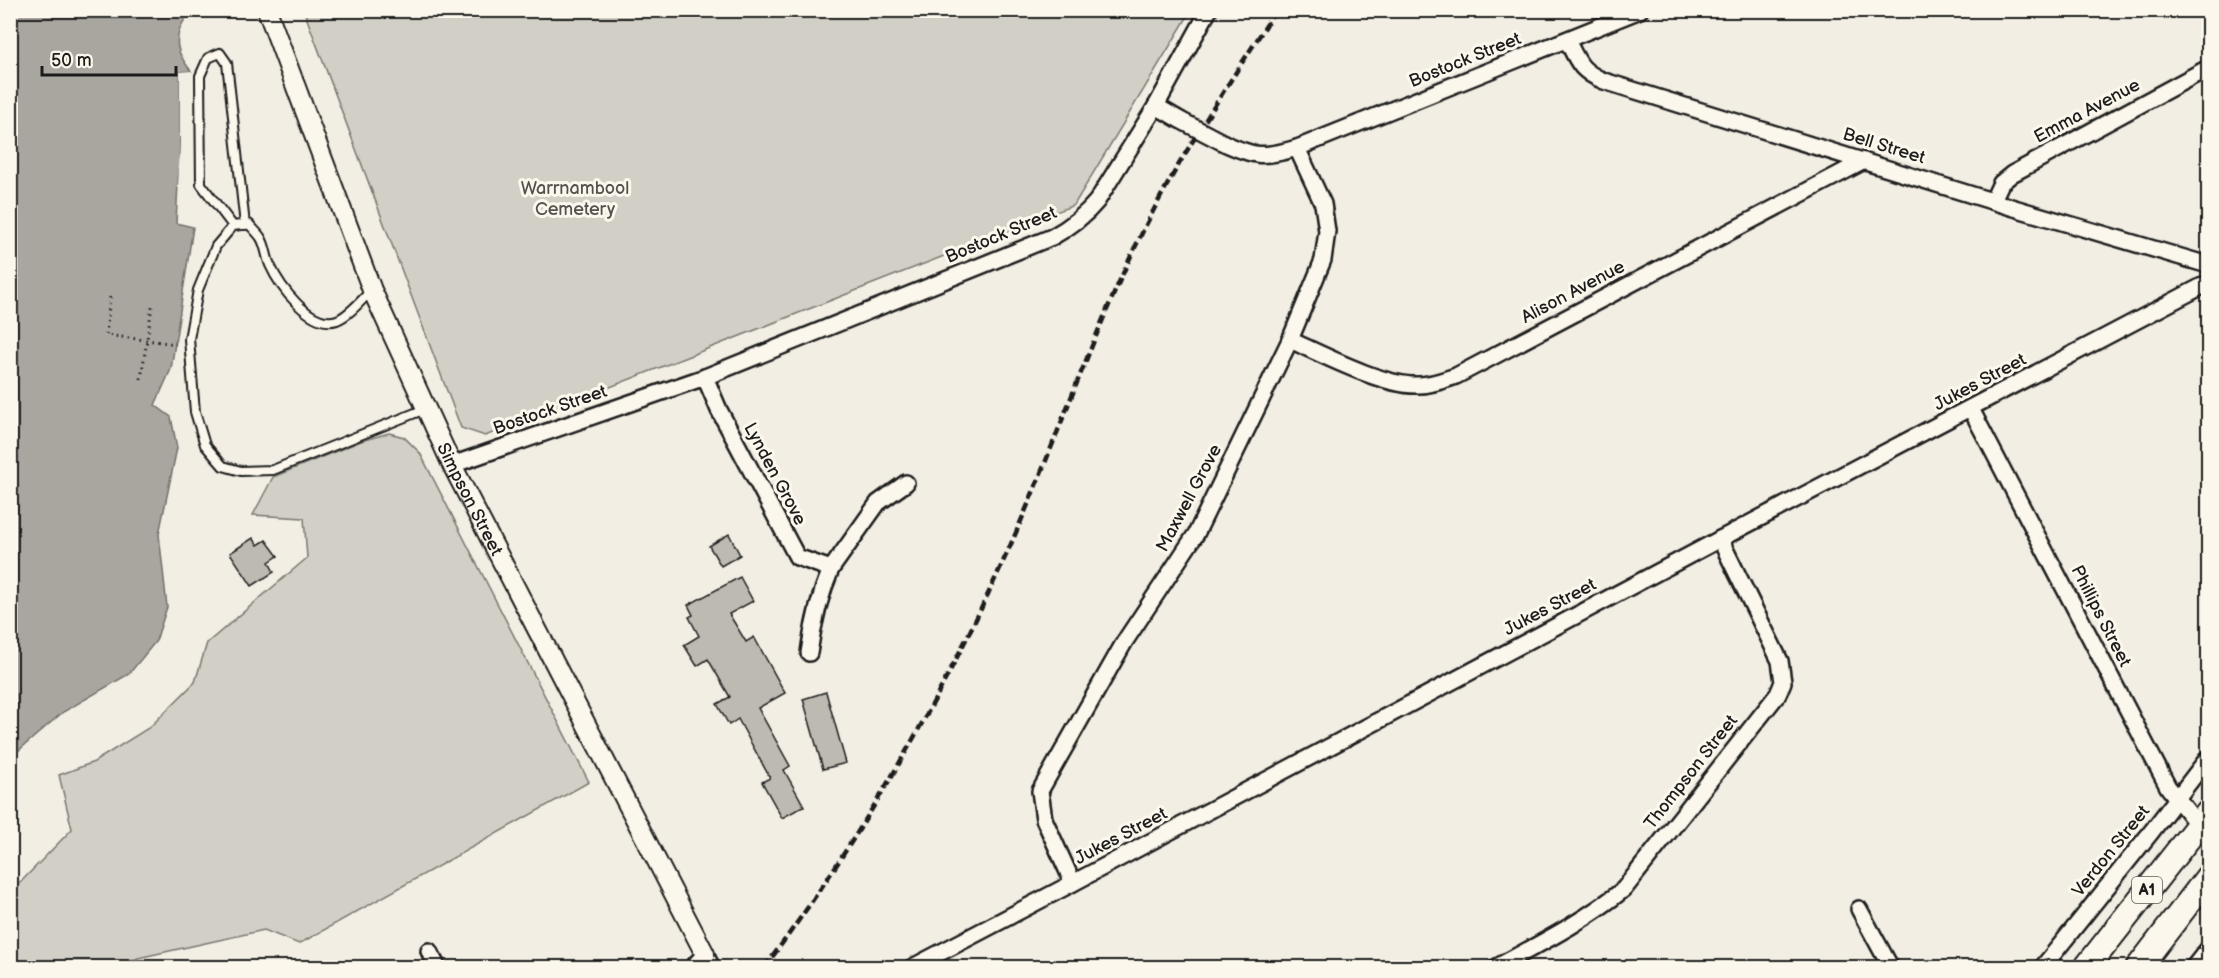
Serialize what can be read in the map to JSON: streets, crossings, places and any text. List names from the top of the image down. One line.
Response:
{"streets":{"highway":["A1"],"street":["Bostock Street","Emma Avenue","Bell Street","Alison Avenue","Jukes Street","Lynden Grove","Simpson Street","Maxwell Grove","Phillips Street","Thompson Street","Verdon Street"]},"crossings":[["Bostock Street","Bell Street"],["Bostock Street","Lynden Grove"],["Bostock Street","Simpson Street"],["Bostock Street","Maxwell Grove"],["Emma Avenue","Bell Street"],["Bell Street","Alison Avenue"],["Alison Avenue","Maxwell Grove"],["Jukes Street","Maxwell Grove"],["Jukes Street","Phillips Street"],["Jukes Street","Thompson Street"],["Phillips Street","Verdon Street"],["Phillips Street","A1"]],"parks":["Warrnambool Cemetery"],"scale_bar":"50 m"}
